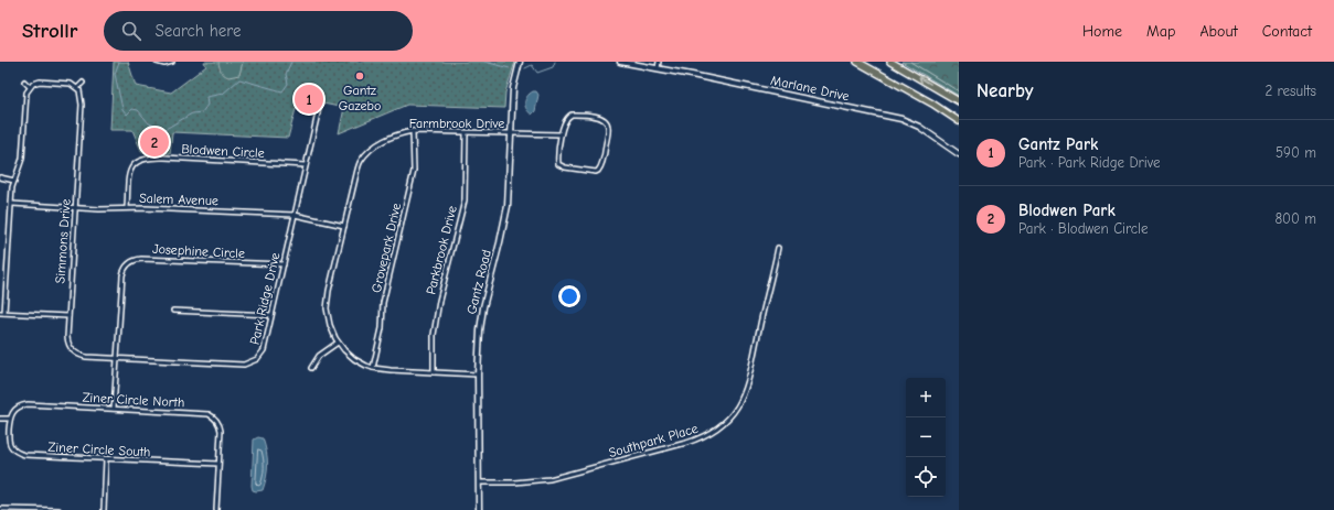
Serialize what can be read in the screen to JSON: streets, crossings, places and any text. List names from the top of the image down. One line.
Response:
{"streets":{"main road":["Marlane Drive","Gantz Road"],"street":["Farmbrook Drive","Blodwen Circle","Salem Avenue","Simmons Drive","Grovepark Drive","Parkbrook Drive","Josephine Circle","Park Ridge Drive","Ziner Circle North","Southpark Place","Ziner Circle South"]},"crossings":[["Farmbrook Drive","Salem Avenue"],["Farmbrook Drive","Grovepark Drive"],["Farmbrook Drive","Parkbrook Drive"],["Farmbrook Drive","Gantz Road"],["Blodwen Circle","Salem Avenue"],["Blodwen Circle","Park Ridge Drive"],["Salem Avenue","Simmons Drive"],["Salem Avenue","Park Ridge Drive"],["Simmons Drive","Josephine Circle"],["Simmons Drive","Park Ridge Drive"],["Josephine Circle","Park Ridge Drive"],["Josephine Circle","Ziner Circle North"],["Gantz Road","Southpark Place"],["Ziner Circle North","Ziner Circle South"]],"places":["Gantz Gazebo"],"page":{"header":"Strollr","search":"Search here","nav":["Home","Map","About","Contact"],"heading":["Nearby","2 results"],"pins":["1","2"],"list":[{"mark":"1","name":"Gantz Park","note":"Park · Park Ridge Drive","value":"590 m"},{"mark":"2","name":"Blodwen Park","note":"Park · Blodwen Circle","value":"800 m"}],"map_buttons":["+","−"]}}
